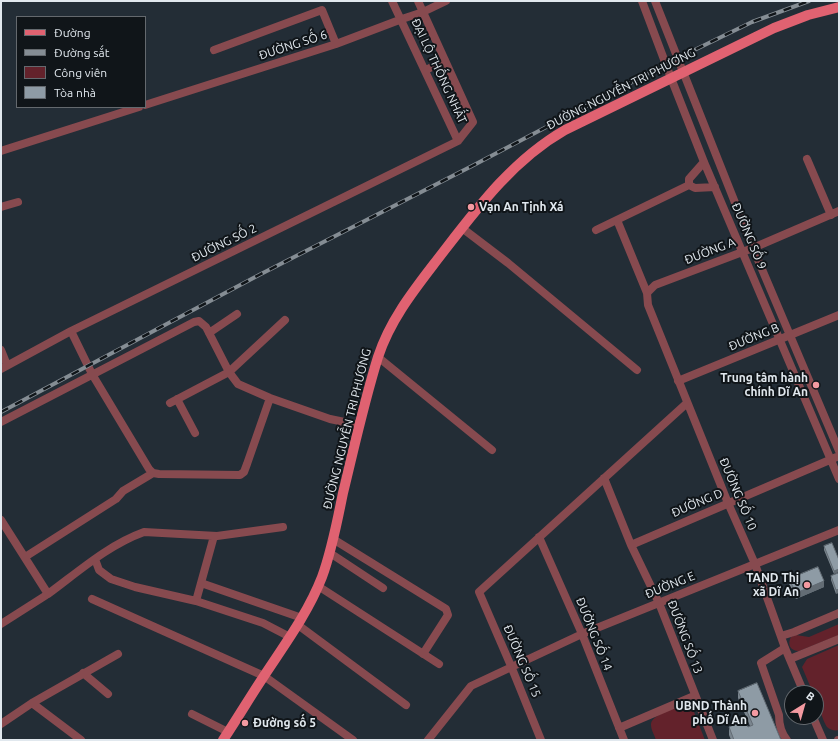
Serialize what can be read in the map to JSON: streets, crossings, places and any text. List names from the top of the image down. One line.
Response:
{"streets":{"main road":["ĐƯỜNG NGUYỄN TRI PHƯƠNG"],"street":["ĐƯỜNG SỐ 6","ĐẠI LỘ THỐNG NHẤT","ĐƯỜNG SỐ 9","ĐƯỜNG SỐ 2","ĐƯỜNG A","ĐƯỜNG B","ĐƯỜNG SỐ 10","ĐƯỜNG D","ĐƯỜNG E","ĐƯỜNG SỐ 14","ĐƯỜNG SỐ 13","ĐƯỜNG SỐ 15"]},"crossings":[["ĐƯỜNG SỐ 6","ĐẠI LỘ THỐNG NHẤT"],["ĐẠI LỘ THỐNG NHẤT","ĐƯỜNG SỐ 2"],["ĐƯỜNG NGUYỄN TRI PHƯƠNG","ĐƯỜNG SỐ 9"],["ĐƯỜNG SỐ 9","ĐƯỜNG A"],["ĐƯỜNG SỐ 9","ĐƯỜNG B"],["ĐƯỜNG SỐ 9","ĐƯỜNG D"],["ĐƯỜNG A","ĐƯỜNG SỐ 10"],["ĐƯỜNG B","ĐƯỜNG SỐ 10"],["ĐƯỜNG SỐ 10","ĐƯỜNG D"],["ĐƯỜNG SỐ 10","ĐƯỜNG E"],["ĐƯỜNG D","ĐƯỜNG SỐ 13"],["ĐƯỜNG E","ĐƯỜNG SỐ 14"],["ĐƯỜNG E","ĐƯỜNG SỐ 13"],["ĐƯỜNG E","ĐƯỜNG SỐ 15"],["ĐƯỜNG SỐ 14","ĐƯỜNG SỐ 15"]],"places":["Vạn An Tịnh Xá","Trung tâm hành chính Dĩ An","TAND Thị xã Dĩ An","UBND Thành phố Dĩ An","Đường số 5"],"legend":["Đường","Đường sắt","Công viên","Tòa nhà"],"north":"top right"}
